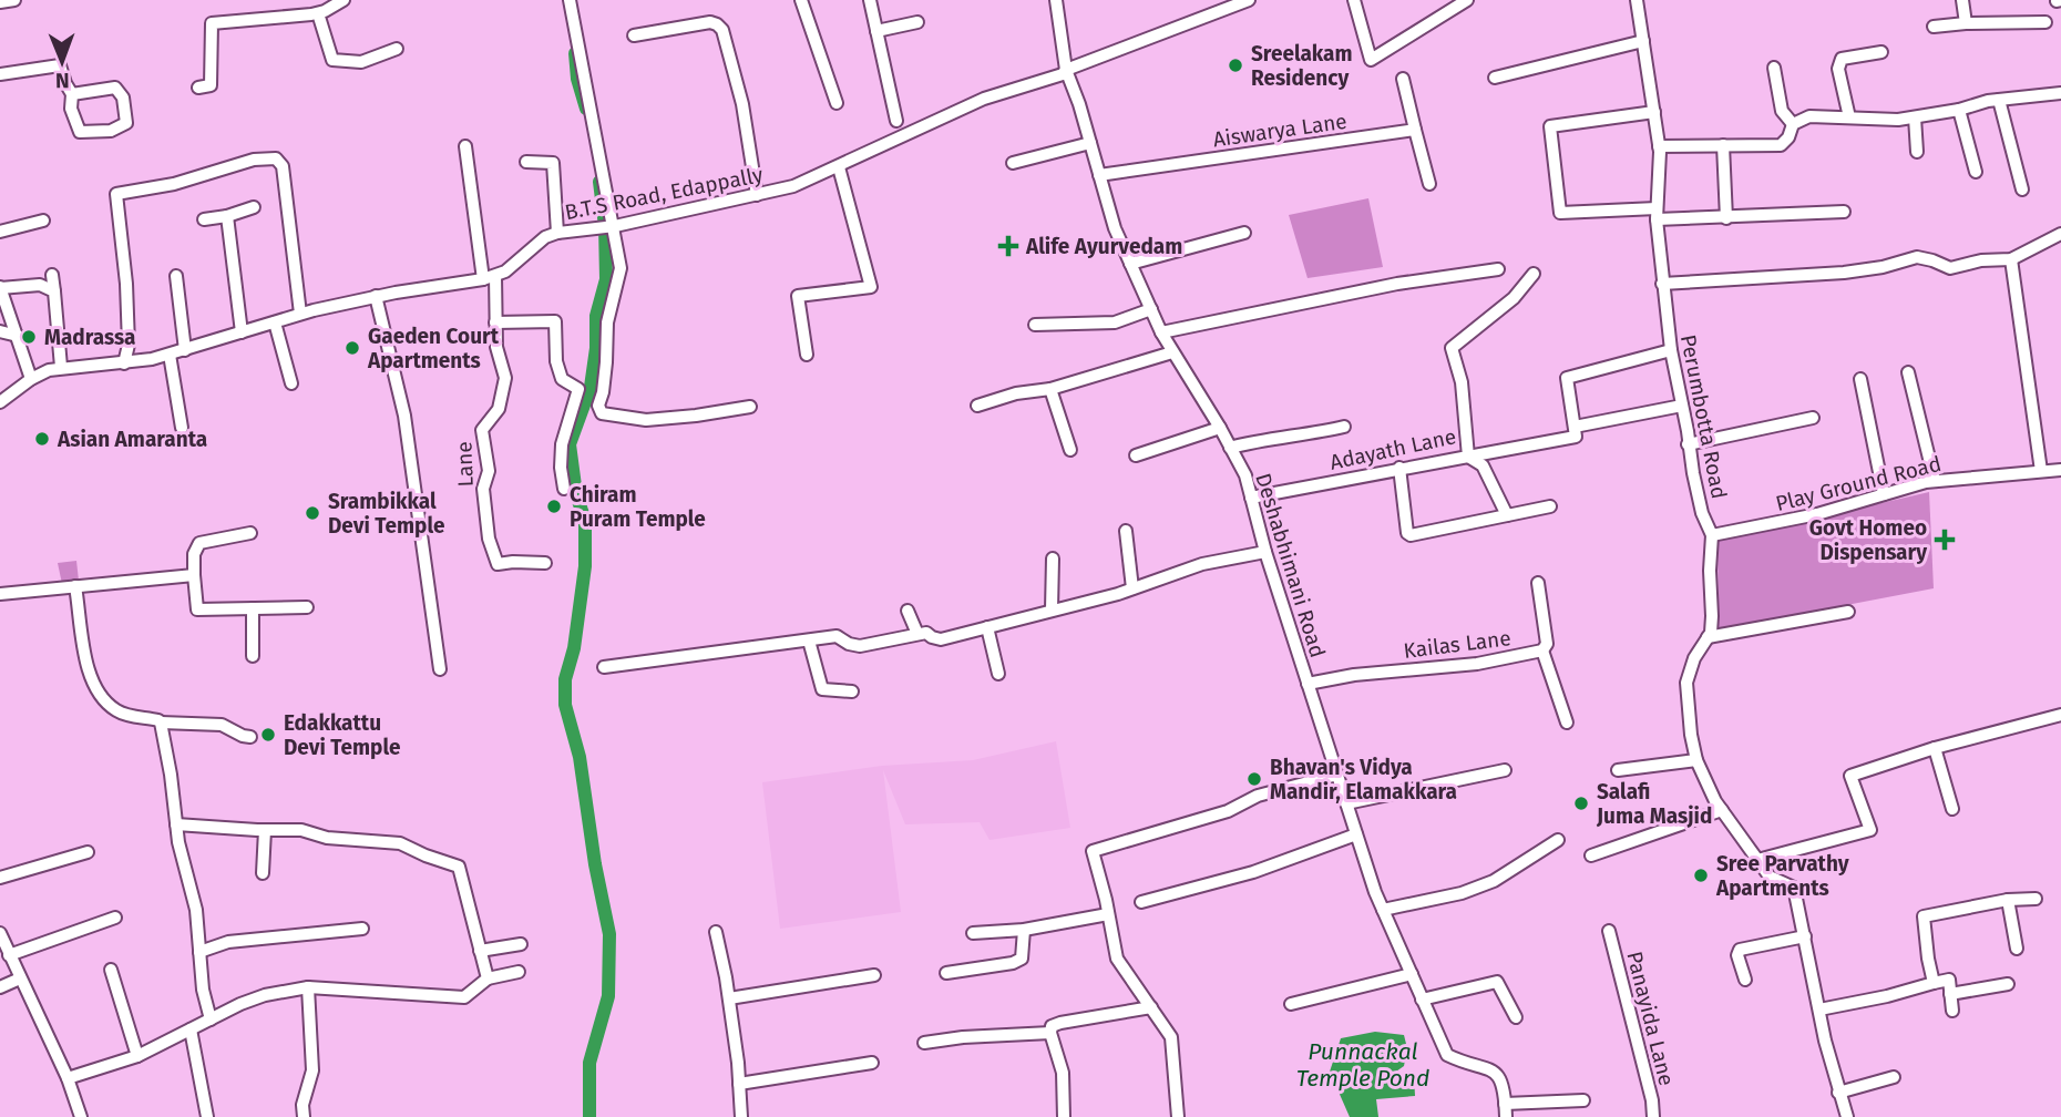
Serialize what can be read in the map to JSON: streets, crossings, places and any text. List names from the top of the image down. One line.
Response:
{"streets":{"street":["Aiswarya Lane","B.T.S Road, Edappally","Perumbotta Road","Adayath Lane","Lane","Play Ground Road","Deshabhimani Road","Kailas Lane","Panayida Lane"]},"crossings":[["Aiswarya Lane","Deshabhimani Road"],["B.T.S Road, Edappally","Lane"],["B.T.S Road, Edappally","Deshabhimani Road"],["Perumbotta Road","Play Ground Road"],["Adayath Lane","Deshabhimani Road"],["Deshabhimani Road","Kailas Lane"]],"water":["Punnackal Temple Pond"],"places":{"other":["Sreelakam Residency","Madrassa","Gaeden Court Apartments","Asian Amaranta","Chiram Puram Temple","Srambikkal Devi Temple","Edakkattu Devi Temple","Bhavan's Vidya Mandir, Elamakkara","Salafi Juma Masjid","Sree Parvathy Apartments"],"health":["Alife Ayurvedam","Govt Homeo Dispensary"]},"north":"bottom"}
